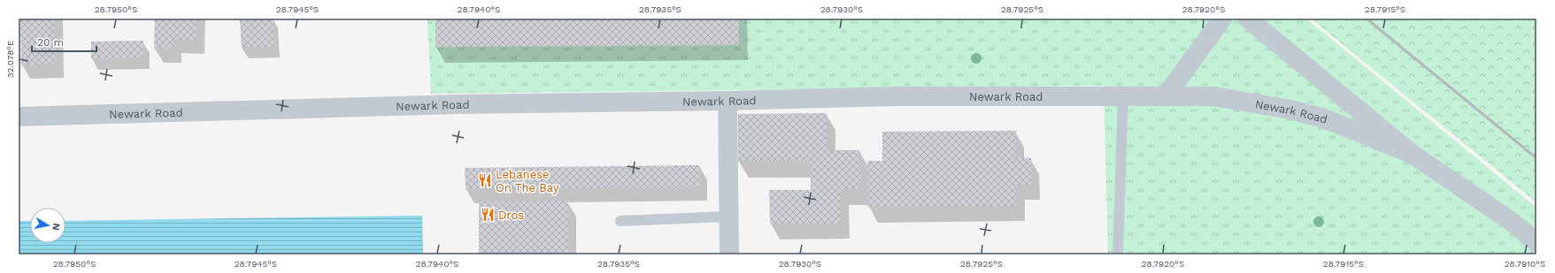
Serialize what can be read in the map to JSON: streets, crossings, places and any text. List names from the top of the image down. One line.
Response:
{"streets":{"street":["Newark Road"]},"places":{"restaurant":["Lebanese On The Bay","Dros"]},"scale_bar":"20 m","north":"right","coordinates":["28.7950°S","28.7945°S","28.7940°S","28.7935°S","28.7930°S","28.7925°S","28.7920°S","28.7915°S","32.078°E","28.7910°S"]}
